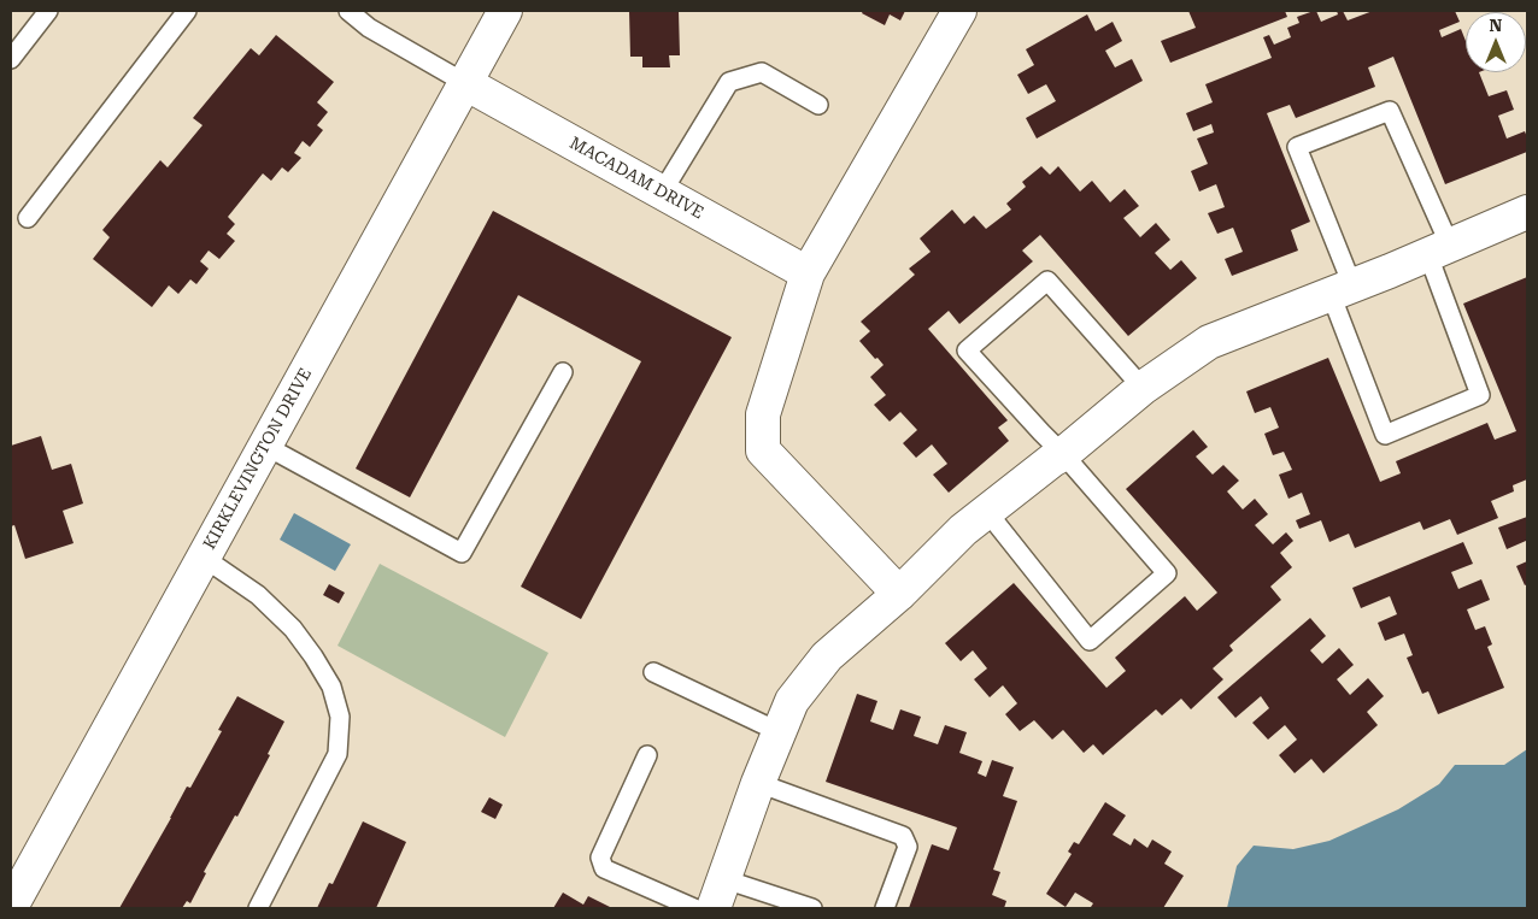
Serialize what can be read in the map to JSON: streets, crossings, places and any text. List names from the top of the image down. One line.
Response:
{"streets":{"street":["MACADAM DRIVE","KIRKLEVINGTON DRIVE"]},"crossings":[["MACADAM DRIVE","KIRKLEVINGTON DRIVE"]],"north":"top"}
